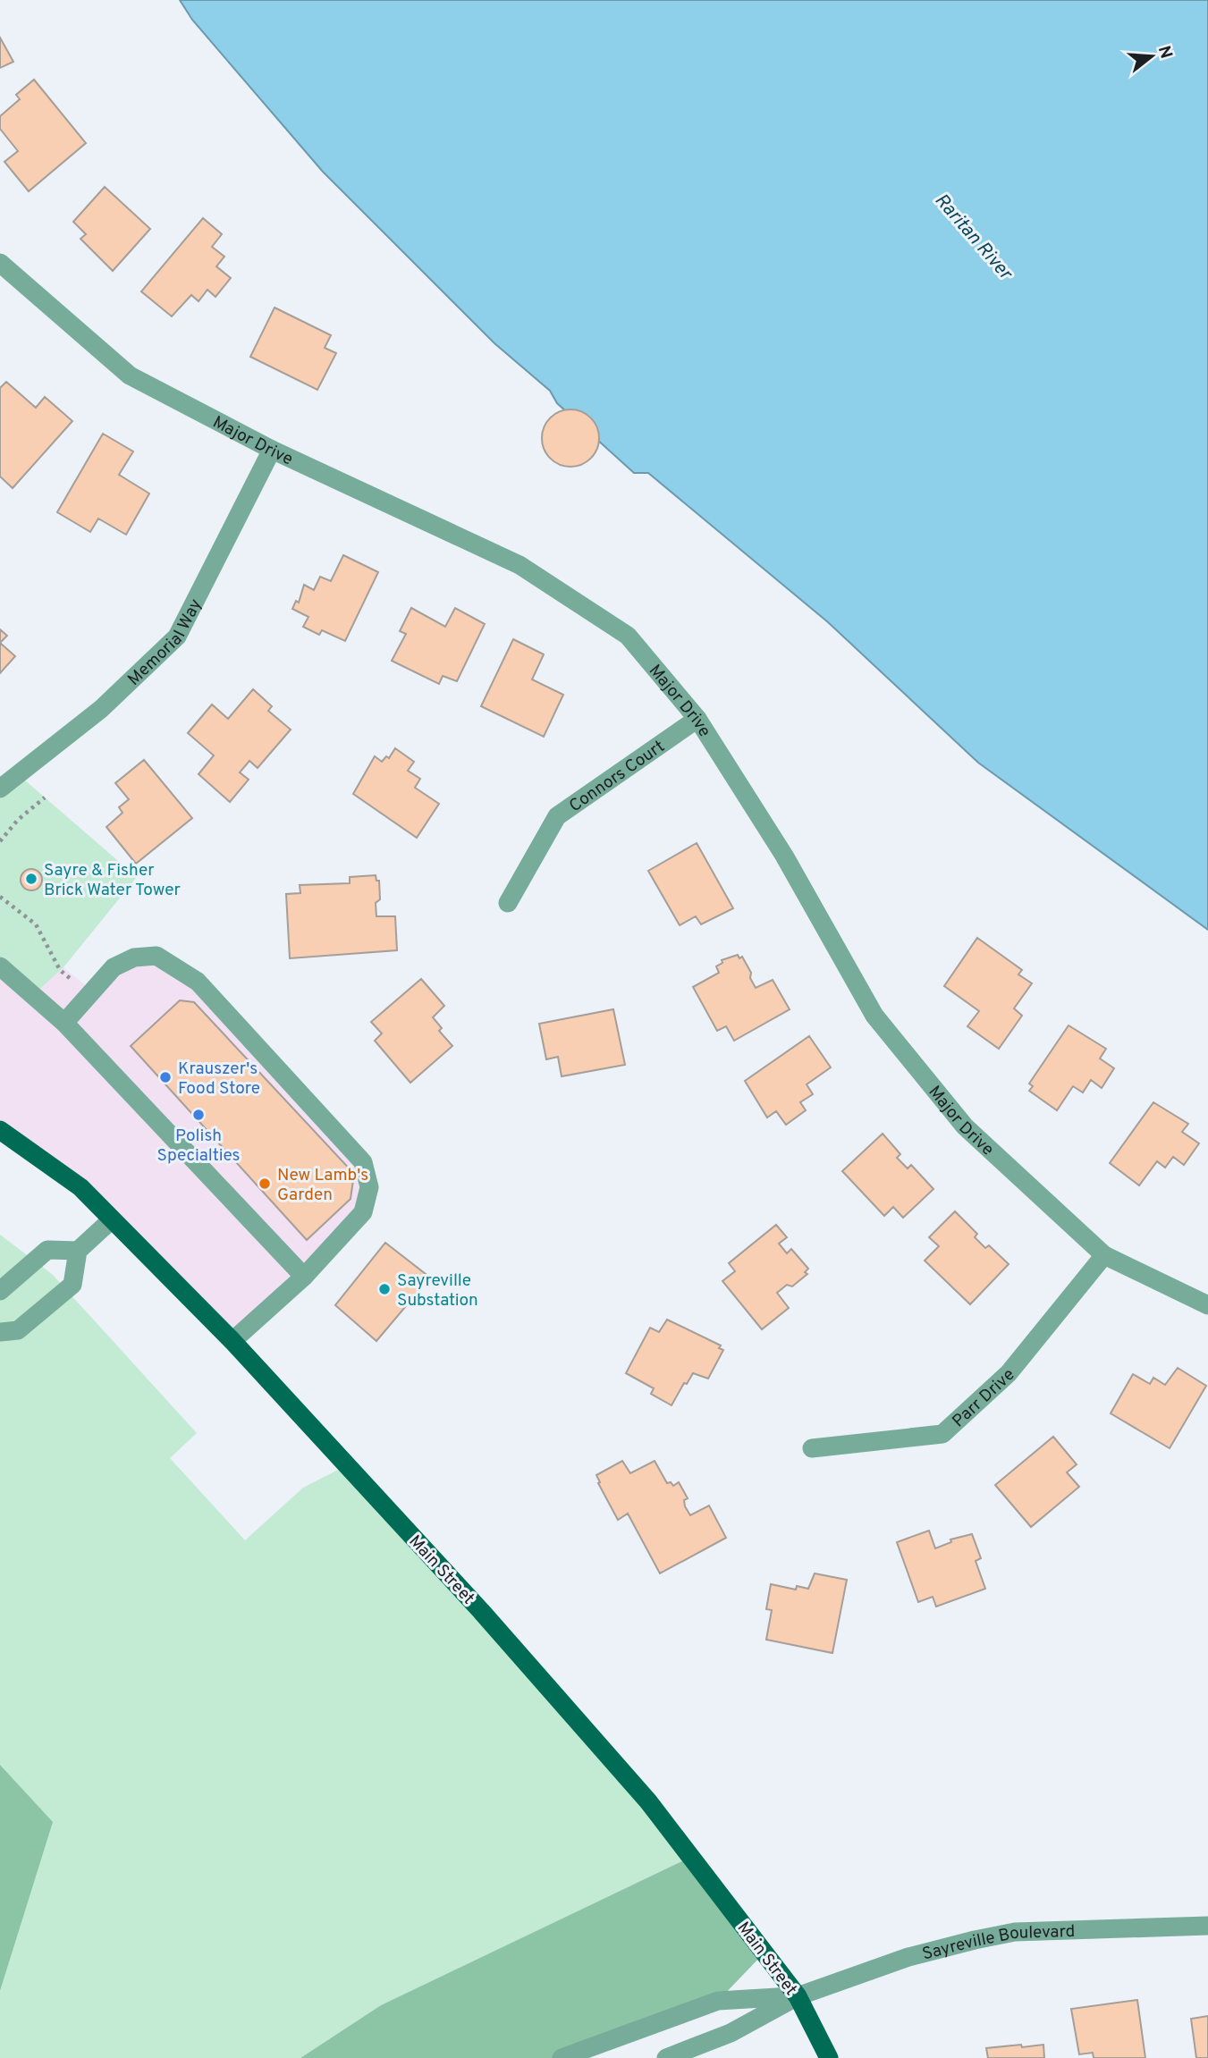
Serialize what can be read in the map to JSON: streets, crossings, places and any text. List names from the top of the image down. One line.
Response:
{"streets":{"main road":["Main Street"],"street":["Major Drive","Memorial Way","Connors Court","Parr Drive","Sayreville Boulevard"]},"crossings":[["Major Drive","Memorial Way"],["Major Drive","Connors Court"],["Major Drive","Parr Drive"],["Main Street","Sayreville Boulevard"]],"water":["Raritan River"],"places":["Sayre & Fisher Brick Water Tower","Krauszer's Food Store","Polish Specialties","New Lamb's Garden","Sayreville Substation"],"north":"right"}
